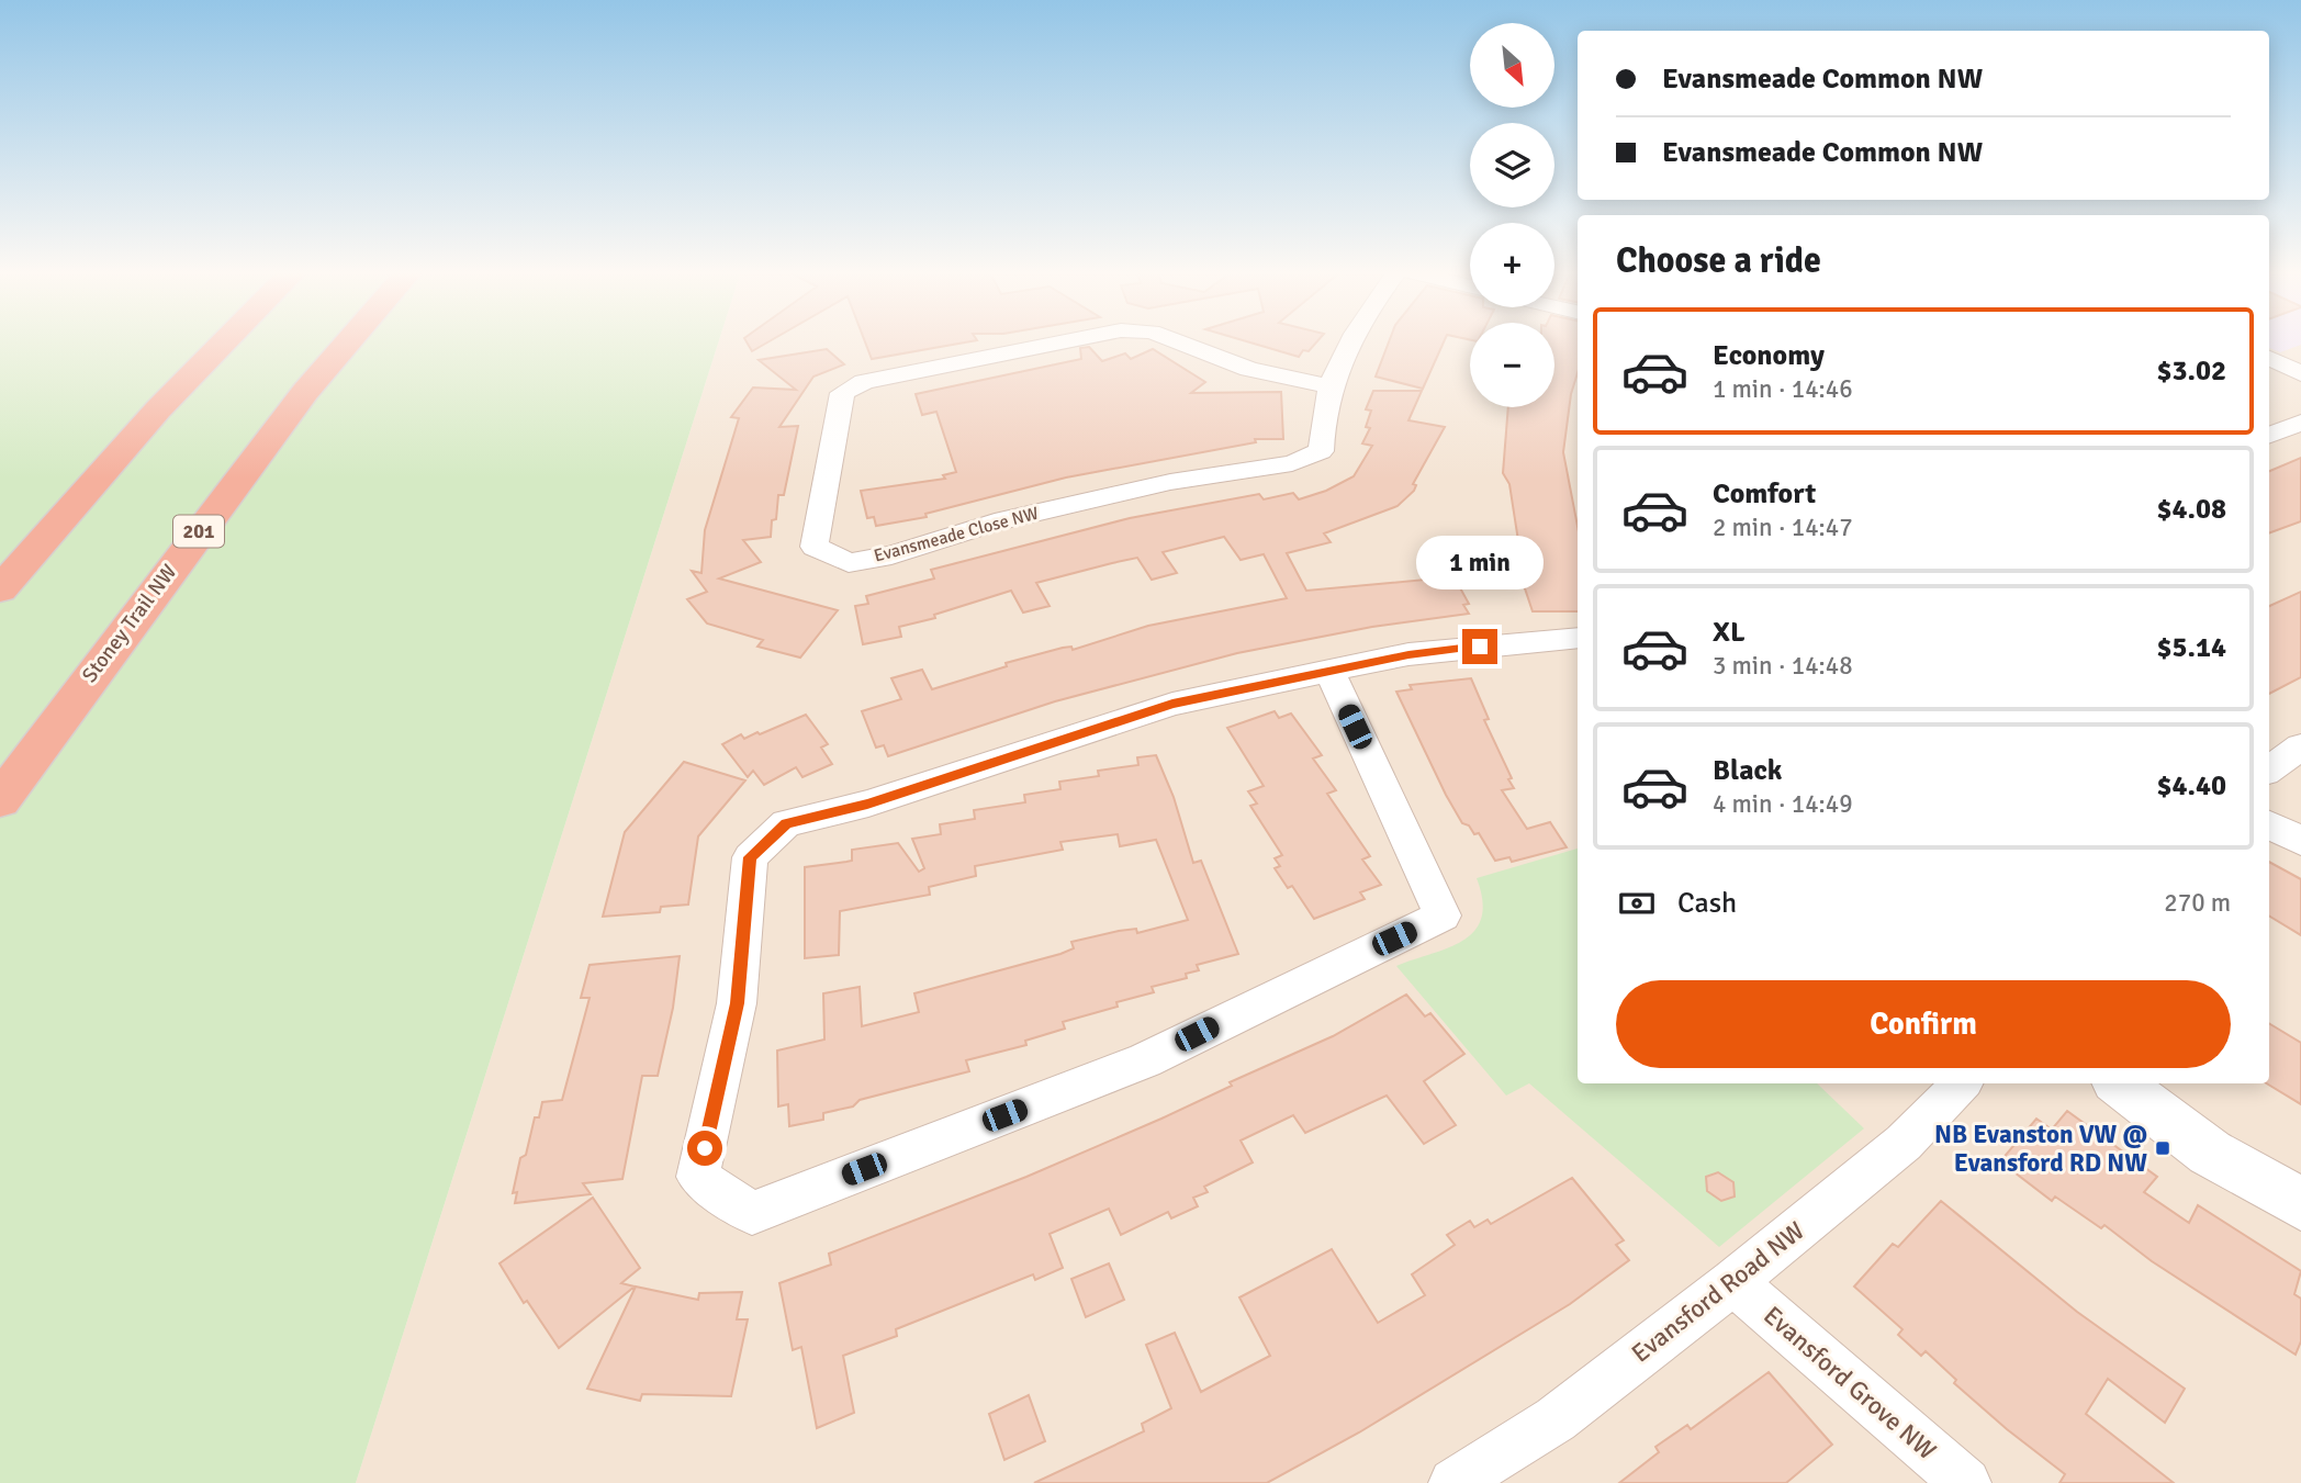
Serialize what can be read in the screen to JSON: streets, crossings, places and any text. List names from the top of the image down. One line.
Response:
{"streets":{"highway":["201","Stoney Trail NW"],"street":["Evansmeade Close NW","Evansford Road NW","Evansford Grove NW"]},"crossings":[["Evansford Road NW","Evansford Grove NW"]],"places":{"transit":["NB Evanston VW @ Evansford RD NW"]},"north":"bottom right","page":{"map_buttons":["+","−"],"banner":["Evansmeade Common NW","Evansmeade Common NW"],"heading":"Choose a ride","list":[{"name":"Economy","note":"1 min · 14:46","value":"$3.02"},{"name":"Comfort","note":"2 min · 14:47","value":"$4.08"},{"name":"XL","note":"3 min · 14:48","value":"$5.14"},{"name":"Black","note":"4 min · 14:49","value":"$4.40"}],"bubble":"1 min","pay":["Cash","270 m"],"buttons":"Confirm"}}
